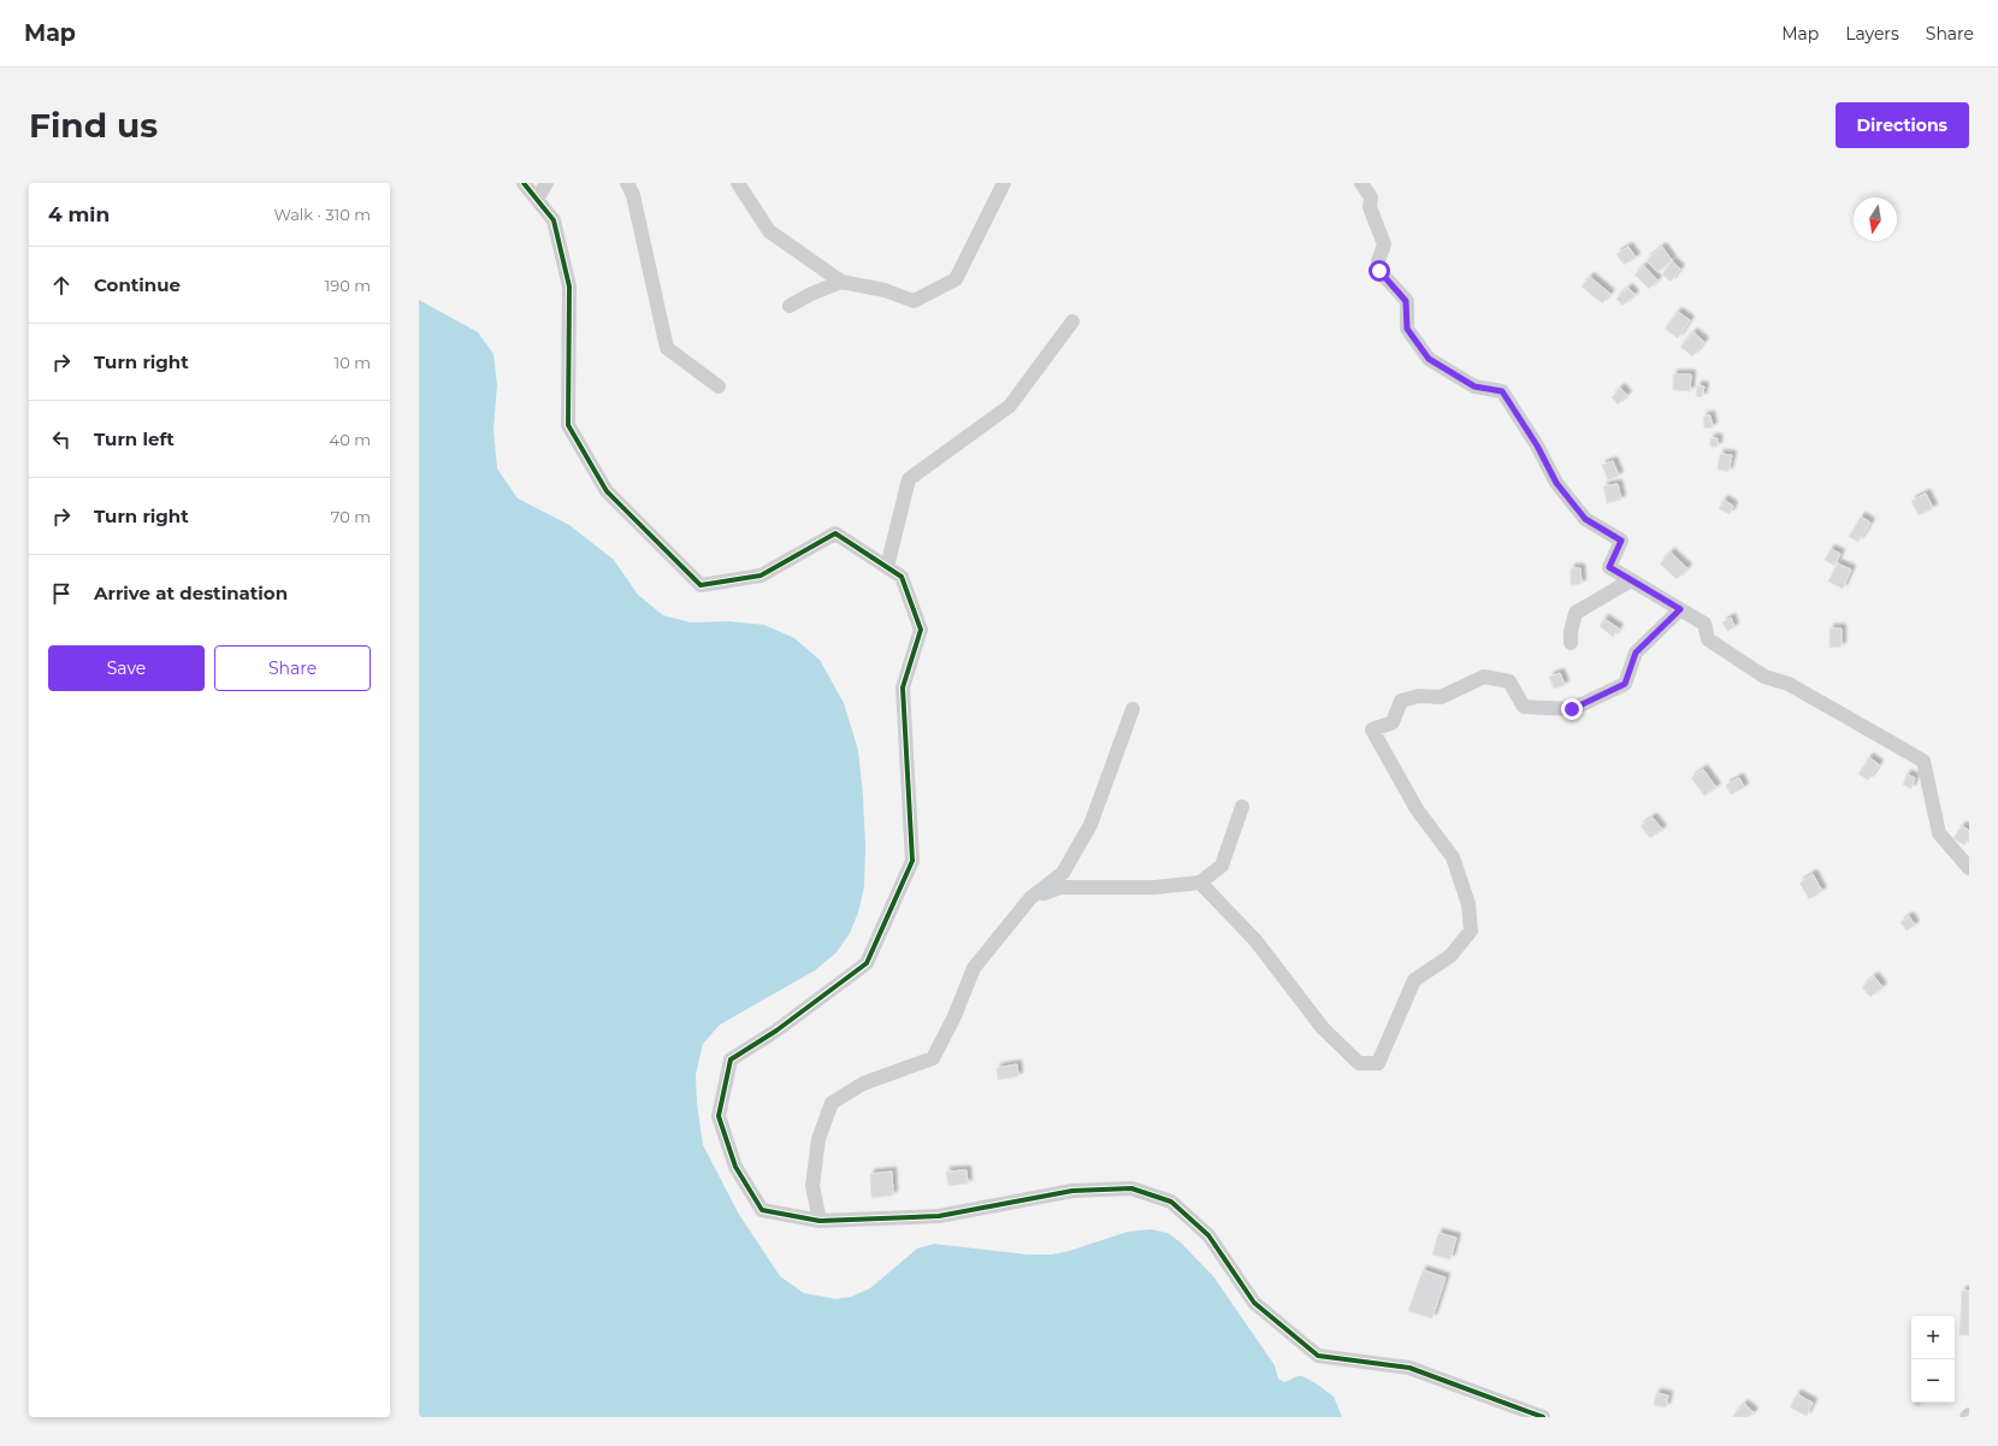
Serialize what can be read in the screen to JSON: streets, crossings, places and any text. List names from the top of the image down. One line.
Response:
{"north":"bottom","page":{"header":"Map","nav":["Map","Layers","Share"],"buttons":["Directions",["Save","Share"]],"title":"Find us","heading":["4 min","Walk · 310 m"],"list":[["Continue","190 m"],["Turn right","10 m"],["Turn left","40 m"],["Turn right","70 m"],"Arrive at destination"],"map_buttons":["+","−"]}}
